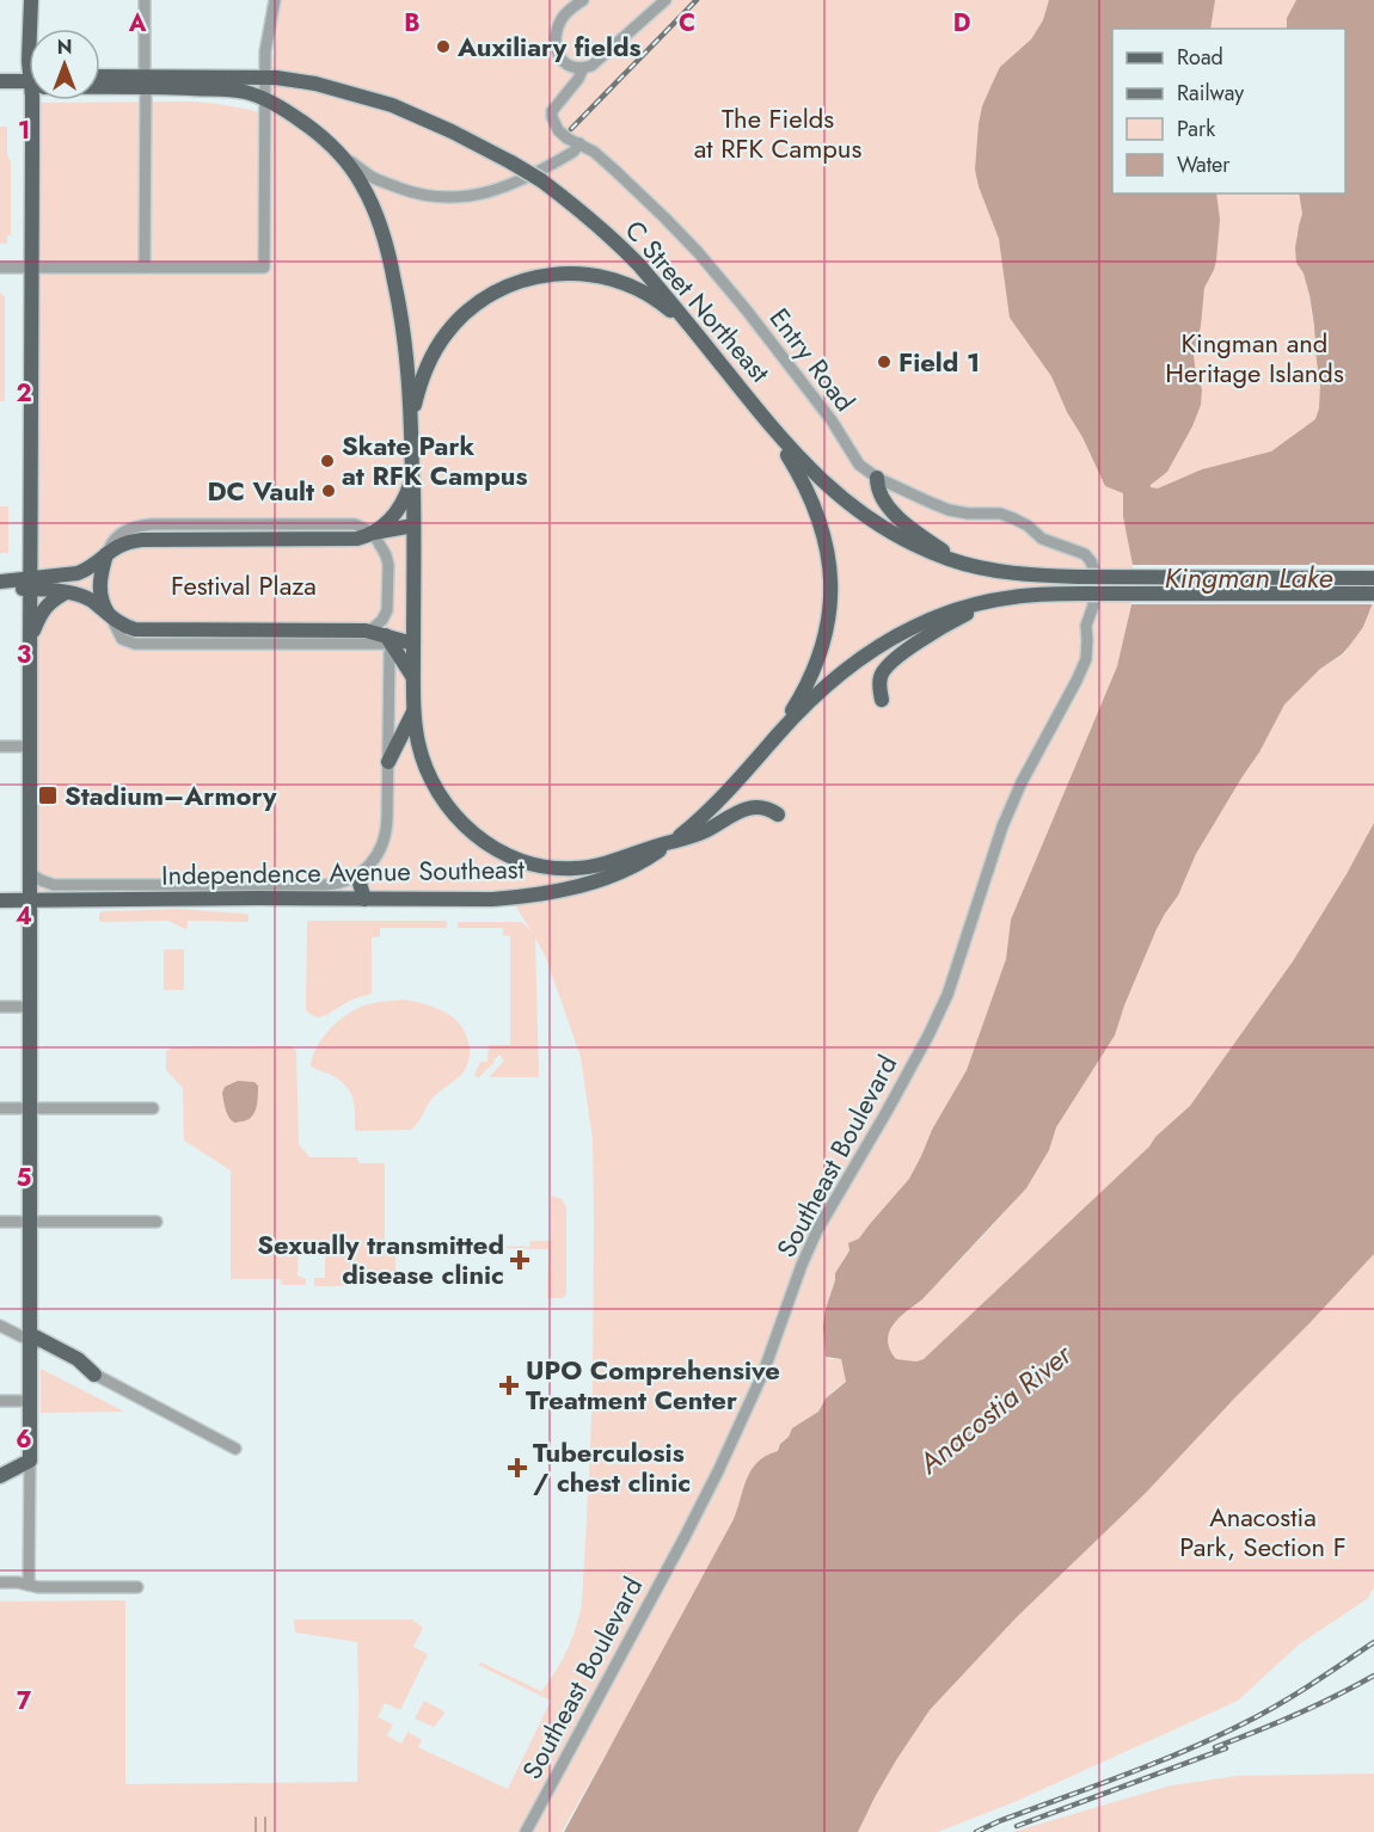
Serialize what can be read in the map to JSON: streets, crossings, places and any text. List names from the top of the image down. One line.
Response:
{"streets":{"main road":["C Street Northeast","Independence Avenue Southeast"],"street":["Entry Road","Southeast Boulevard"]},"crossings":[["C Street Northeast","Independence Avenue Southeast"],["Entry Road","Southeast Boulevard"]],"water":["Kingman Lake","Anacostia River"],"parks":["The Fields at RFK Campus","Kingman and Heritage Islands","Festival Plaza","Anacostia Park, Section F"],"places":{"other":["Auxiliary fields","Field 1","Skate Park at RFK Campus","DC Vault"],"transit":["Stadium–Armory"],"health":["Sexually transmitted disease clinic","UPO Comprehensive Treatment Center","Tuberculosis / chest clinic"]},"legend":["Road","Railway","Park","Water"],"north":"top","grid":{"columns":["A","B","C","D"],"rows":["1","2","3","4","5","6","7"]}}
